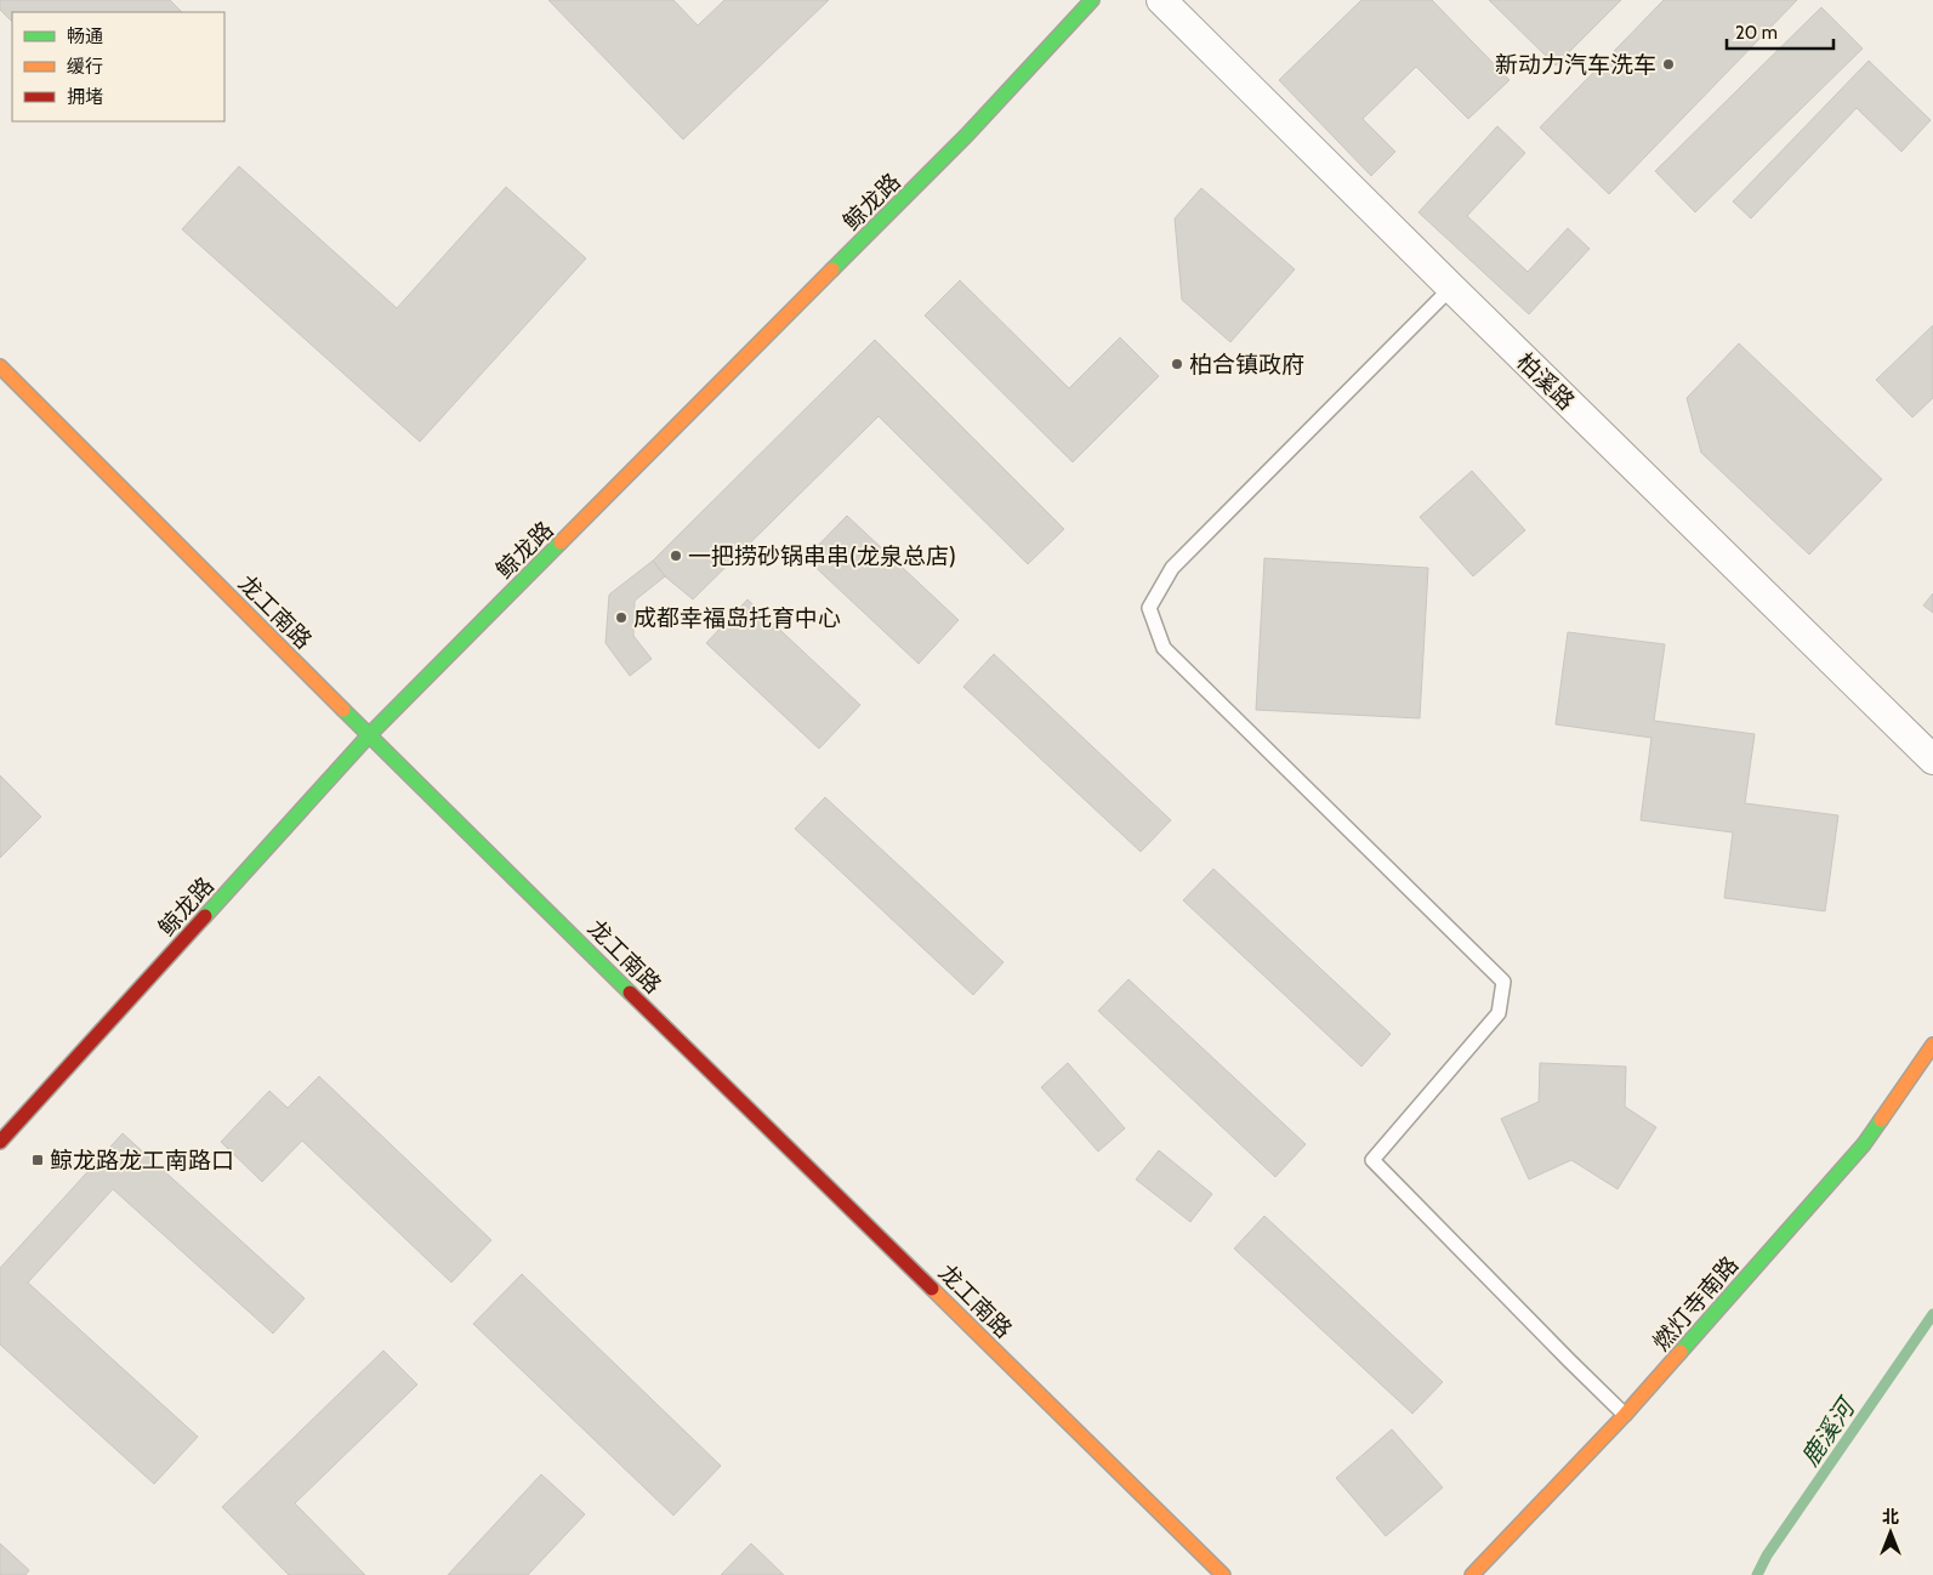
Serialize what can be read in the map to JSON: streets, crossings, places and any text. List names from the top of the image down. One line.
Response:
{"streets":{"street":["鲸龙路","柏溪路","龙工南路","燃灯寺南路"]},"crossings":[["鲸龙路","龙工南路"]],"water":["鹿溪河"],"places":{"other":["新动力汽车洗车","柏合镇政府","一把捞砂锅串串(龙泉总店)","成都幸福岛托育中心"],"transit":["鲸龙路龙工南路口"]},"legend":["畅通","缓行","拥堵"],"scale_bar":"20 m","north":"top"}
